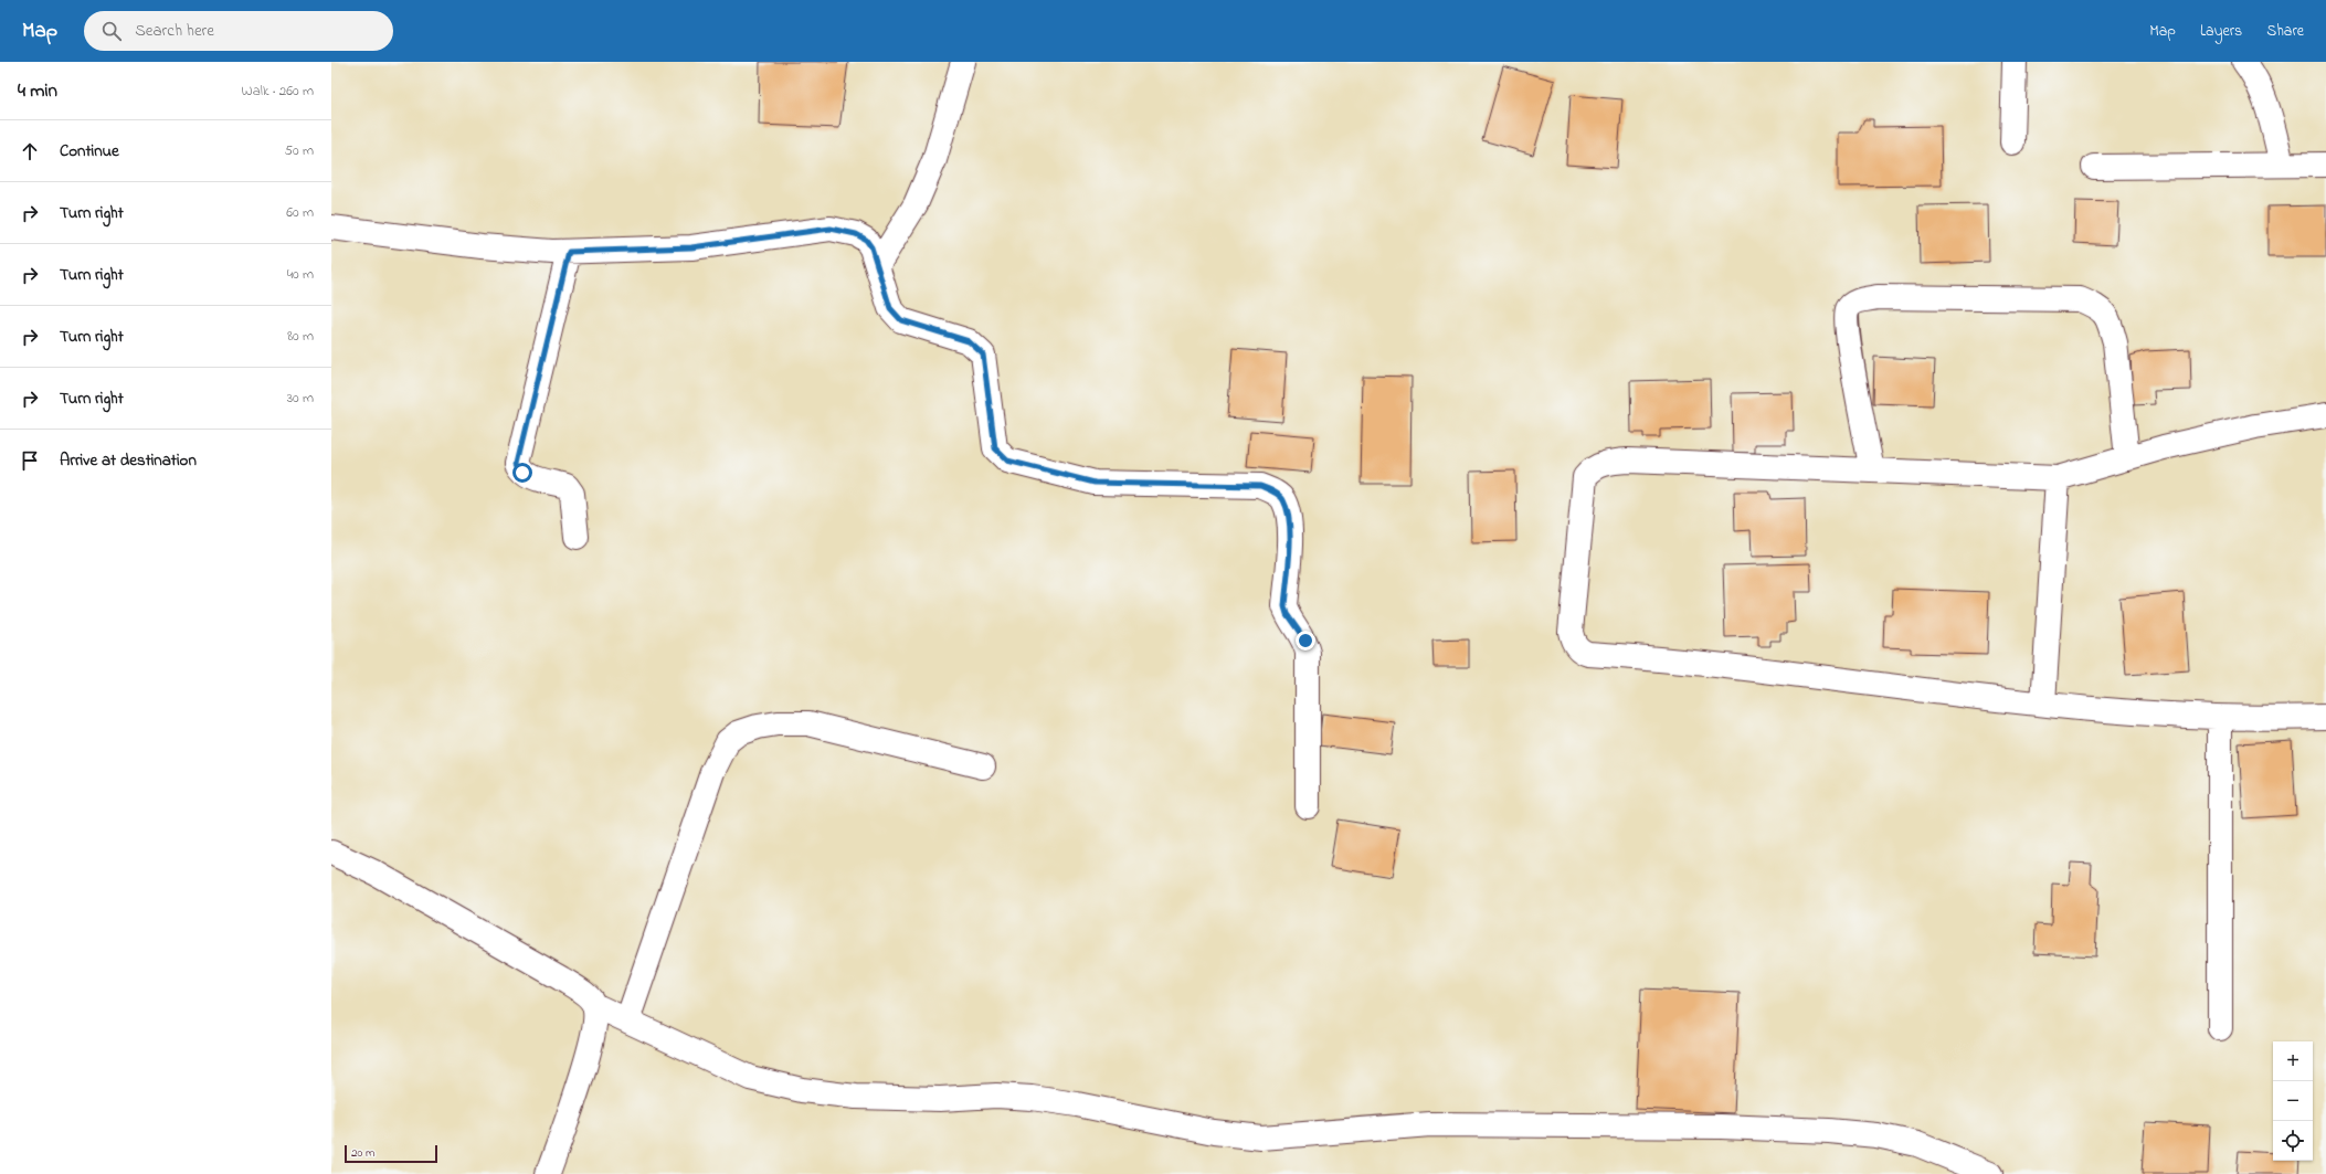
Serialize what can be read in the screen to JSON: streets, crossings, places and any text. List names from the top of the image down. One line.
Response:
{"scale_bar":"20 m","page":{"header":"Map","search":"Search here","nav":["Map","Layers","Share"],"heading":["4 min","Walk · 260 m"],"list":[["Continue","50 m"],["Turn right","60 m"],["Turn right","40 m"],["Turn right","80 m"],["Turn right","30 m"],"Arrive at destination"],"map_buttons":["+","−"],"scale":"20 m"}}
